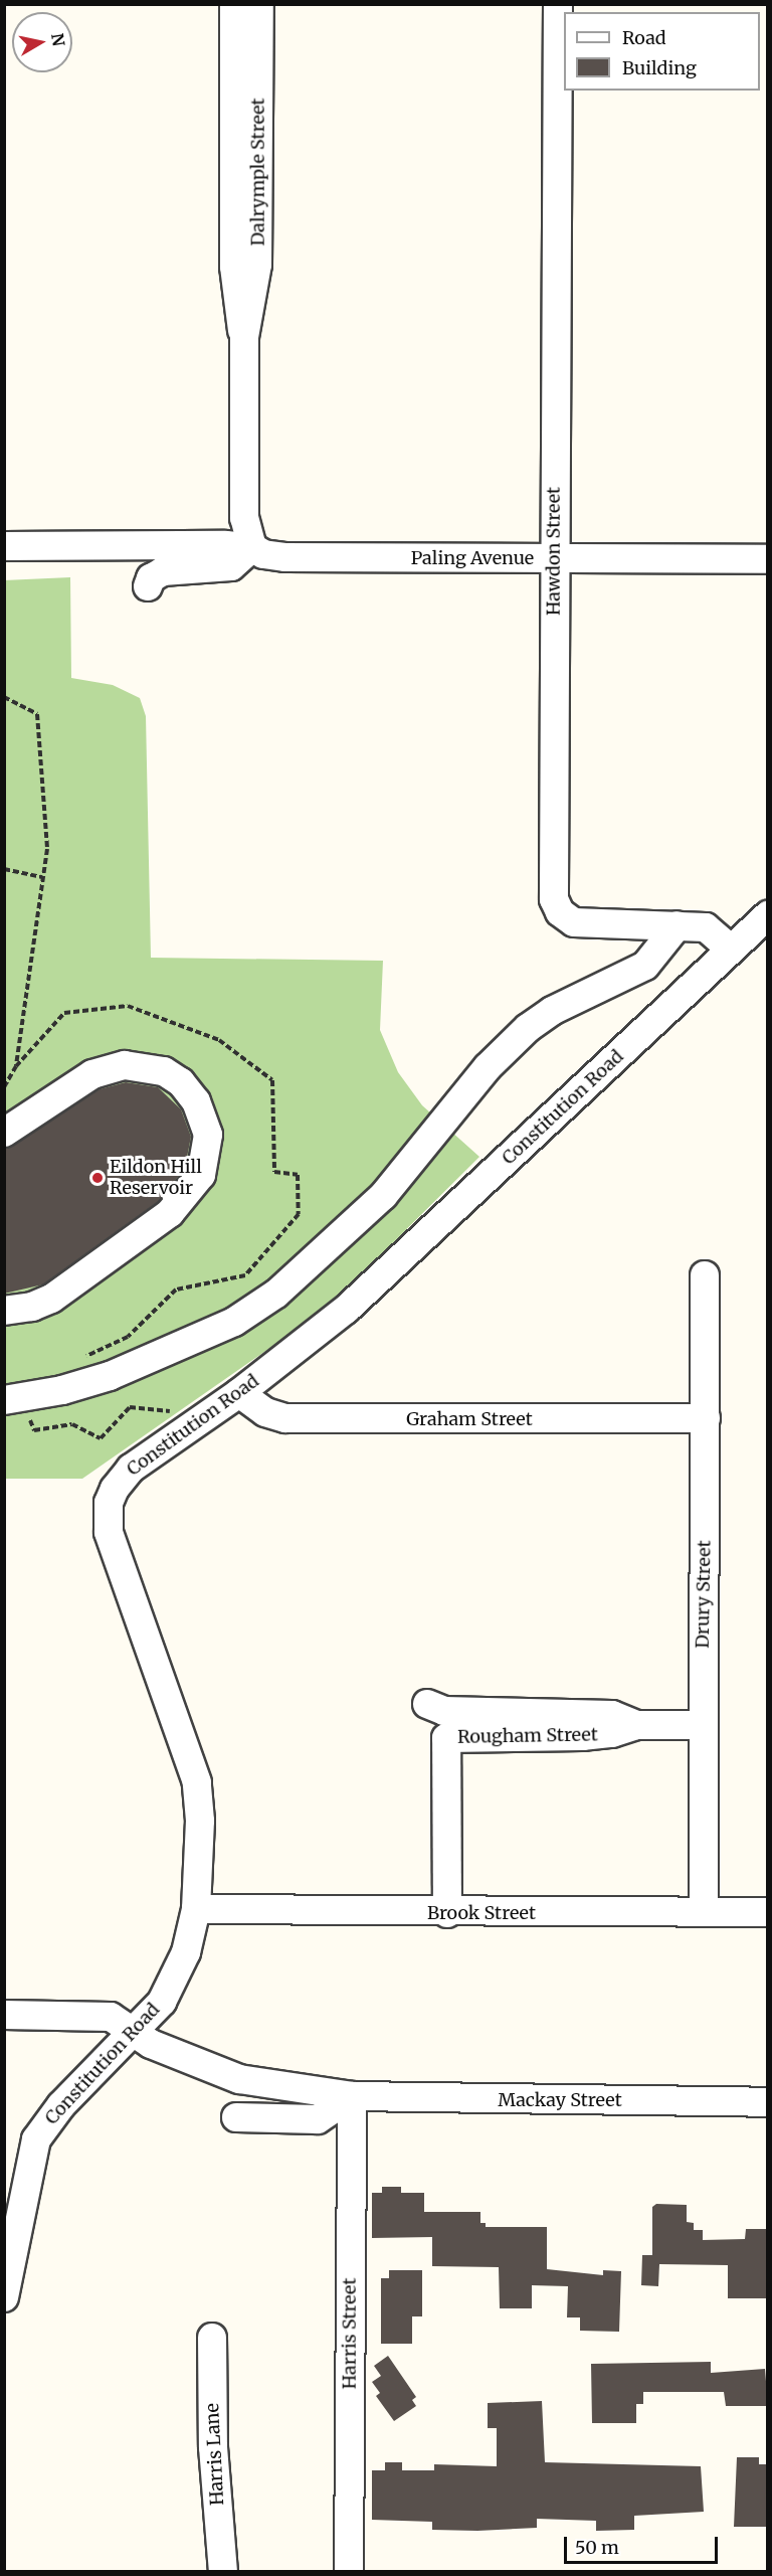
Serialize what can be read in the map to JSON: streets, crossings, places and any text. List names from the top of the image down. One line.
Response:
{"streets":{"street":["Dalrymple Street","Hawdon Street","Paling Avenue","Constitution Road","Graham Street","Drury Street","Rougham Street","Brook Street","Mackay Street","Harris Street","Harris Lane"]},"crossings":[["Dalrymple Street","Paling Avenue"],["Hawdon Street","Paling Avenue"],["Hawdon Street","Constitution Road"],["Constitution Road","Graham Street"],["Constitution Road","Brook Street"],["Constitution Road","Mackay Street"],["Graham Street","Drury Street"],["Drury Street","Rougham Street"],["Drury Street","Brook Street"],["Rougham Street","Brook Street"],["Mackay Street","Harris Street"]],"places":["Eildon Hill Reservoir"],"legend":["Road","Building"],"scale_bar":"50 m","north":"right"}
